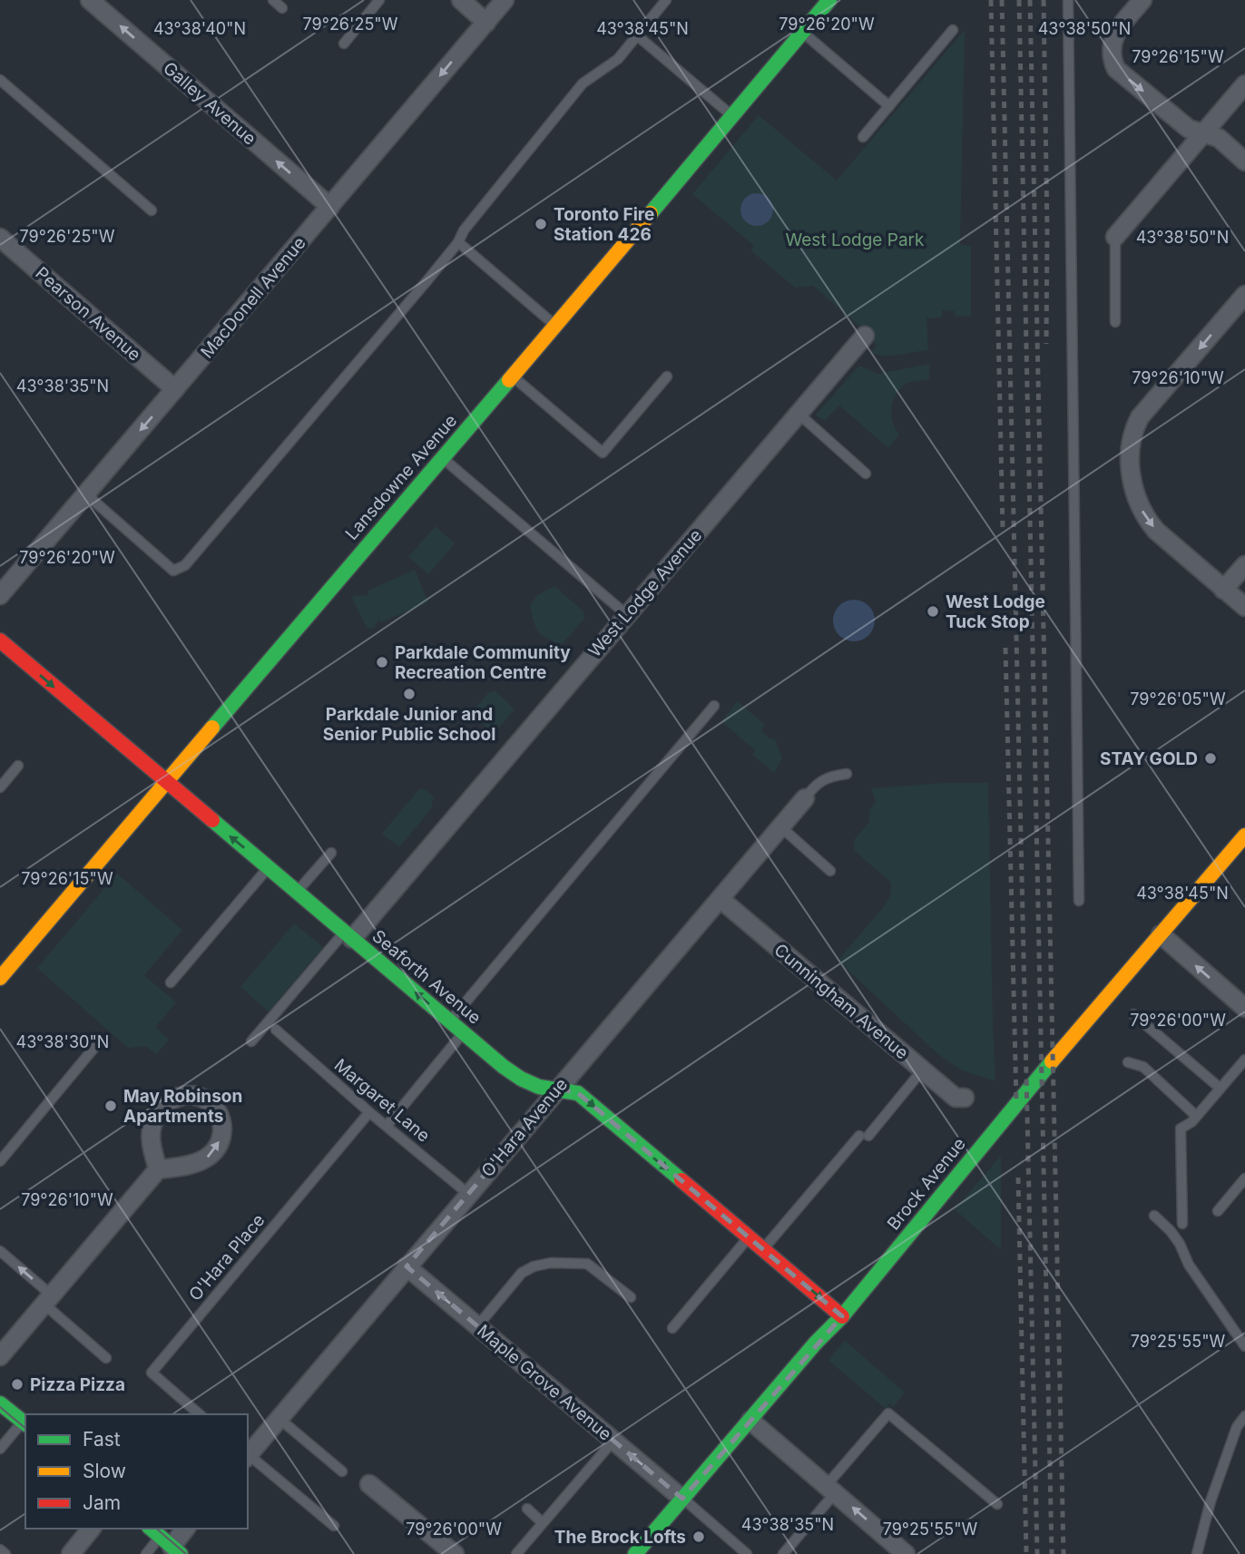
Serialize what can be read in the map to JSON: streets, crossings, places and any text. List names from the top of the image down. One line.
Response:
{"streets":{"street":["Galley Avenue","MacDonell Avenue","Pearson Avenue","Lansdowne Avenue","West Lodge Avenue","Seaforth Avenue","Cunningham Avenue","O'Hara Avenue","Brock Avenue","Maple Grove Avenue"],"lane":["Margaret Lane","O'Hara Place"]},"crossings":[["Galley Avenue","MacDonell Avenue"],["MacDonell Avenue","Pearson Avenue"],["Lansdowne Avenue","Seaforth Avenue"],["West Lodge Avenue","Seaforth Avenue"],["Seaforth Avenue","O'Hara Avenue"],["Seaforth Avenue","Brock Avenue"],["Cunningham Avenue","O'Hara Avenue"],["Margaret Lane","O'Hara Avenue"],["Margaret Lane","O'Hara Place"],["O'Hara Avenue","Maple Grove Avenue"],["Brock Avenue","Maple Grove Avenue"]],"one_way":["Galley Avenue","MacDonell Avenue","Maple Grove Avenue"],"parks":["West Lodge Park"],"places":["Toronto Fire Station 426","West Lodge Tuck Stop","Parkdale Community Recreation Centre","Parkdale Junior and Senior Public School","STAY GOLD","May Robinson Apartments","Pizza Pizza","The Brock Lofts"],"legend":["Fast","Slow","Jam"],"coordinates":["79°26'25\"W","79°26'20\"W","43°38'50\"N","43°38'40\"N","43°38'45\"N","79°26'15\"W","79°26'10\"W","43°38'35\"N","79°26'05\"W","79°26'00\"W","43°38'30\"N","79°25'55\"W"]}
